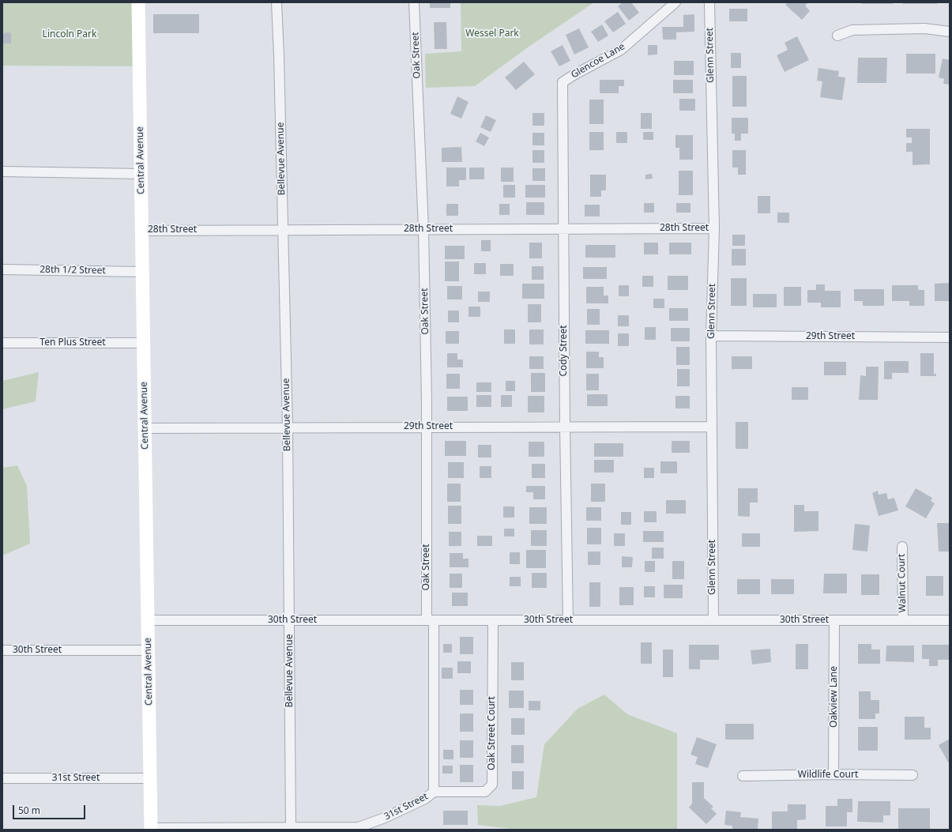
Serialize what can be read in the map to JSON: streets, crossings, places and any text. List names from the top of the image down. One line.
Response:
{"streets":{"street":["Oak Street","Glenn Street","Glencoe Lane","Bellevue Avenue","Central Avenue","28th Street","28th 1/2 Street","29th Street","Ten Plus Street","Cody Street","Walnut Court","30th Street","Oakview Lane","Oak Street Court","Wildlife Court","31st Street"]},"crossings":[["Oak Street","28th Street"],["Oak Street","29th Street"],["Oak Street","30th Street"],["Oak Street","Oak Street Court"],["Oak Street","31st Street"],["Glenn Street","28th Street"],["Glenn Street","29th Street"],["Glenn Street","30th Street"],["Glencoe Lane","Cody Street"],["Bellevue Avenue","28th Street"],["Bellevue Avenue","29th Street"],["Bellevue Avenue","30th Street"],["Bellevue Avenue","31st Street"],["Central Avenue","28th Street"],["Central Avenue","28th 1/2 Street"],["Central Avenue","29th Street"],["Central Avenue","Ten Plus Street"],["Central Avenue","30th Street"],["Central Avenue","31st Street"],["28th Street","Cody Street"],["29th Street","Cody Street"],["Cody Street","30th Street"],["Walnut Court","30th Street"],["30th Street","Oakview Lane"],["30th Street","Oak Street Court"],["Oakview Lane","Wildlife Court"],["Oak Street Court","31st Street"]],"parks":["Wessel Park","Lincoln Park"],"scale_bar":"50 m"}
